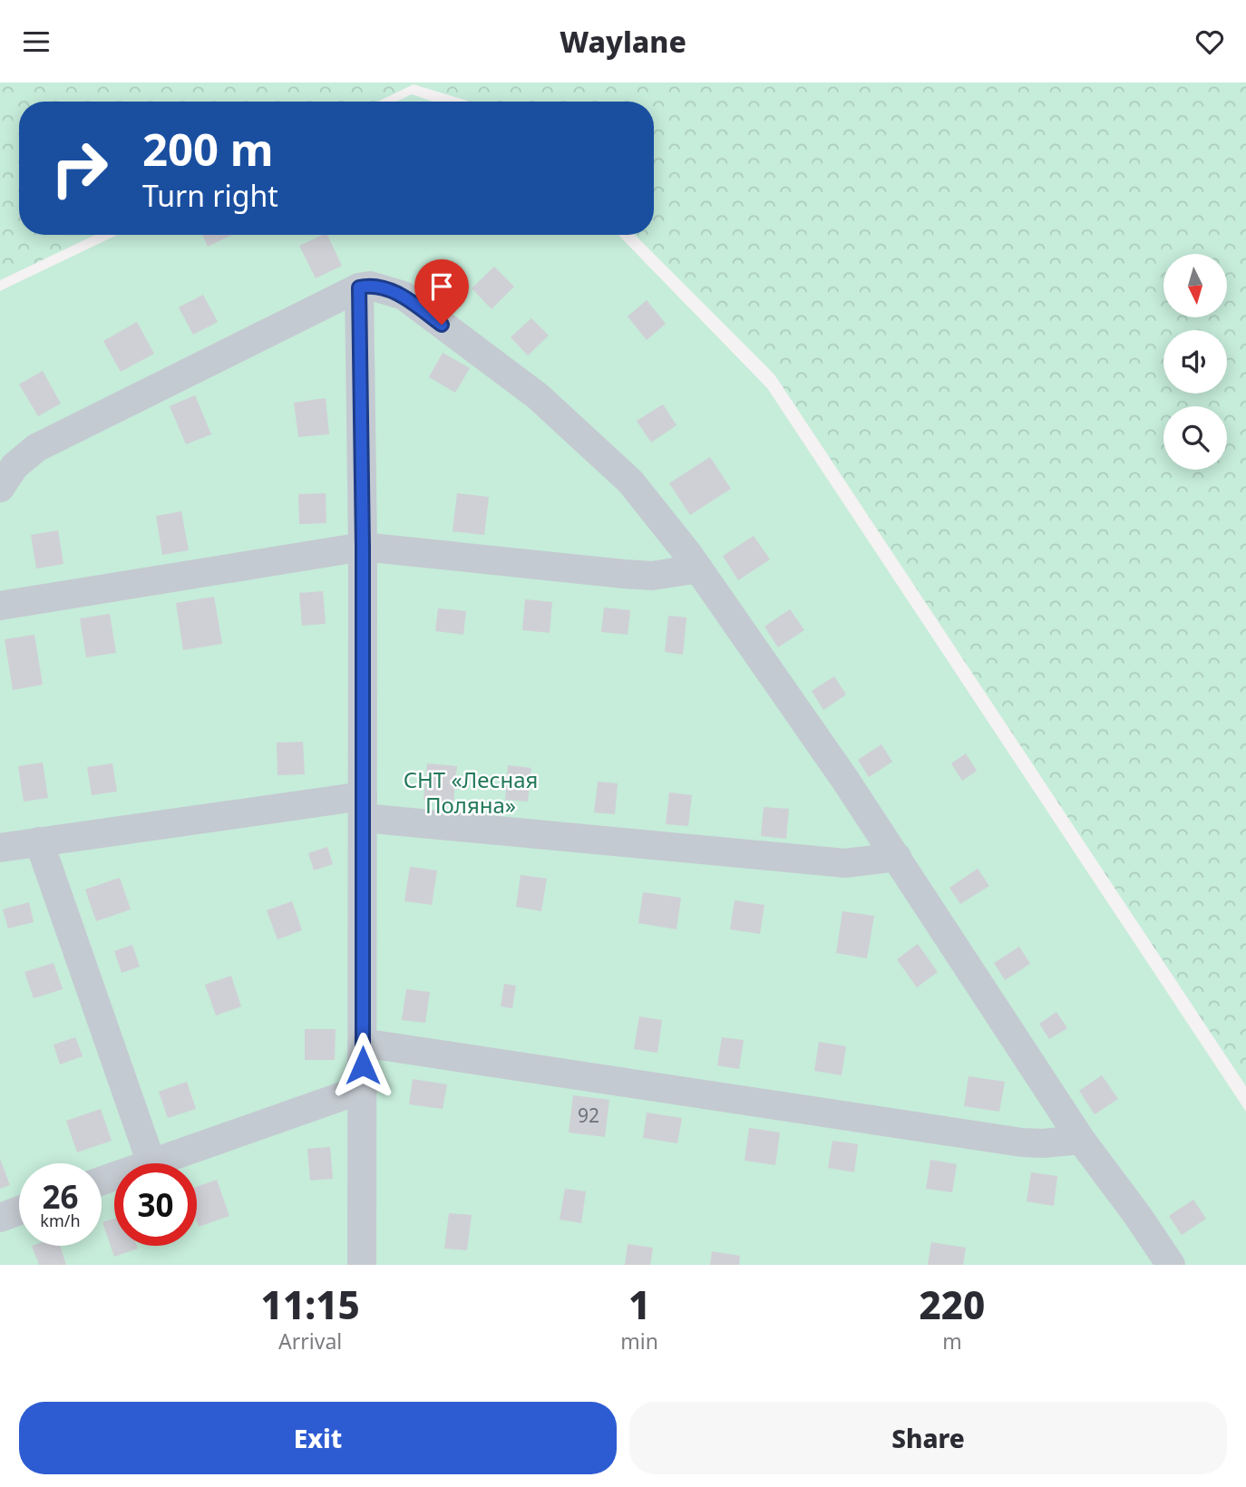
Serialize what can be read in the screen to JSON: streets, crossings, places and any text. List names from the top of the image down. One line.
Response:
{"parks":["СНТ «Лесная Поляна»"],"house_numbers":["92"],"north":"bottom","page":{"header":"Waylane","turn":["200 m","Turn right"],"speed":"26 km/h","limit":"30","eta":["11:15","Arrival","1","min","220","m"],"buttons":["Exit","Share"]}}
